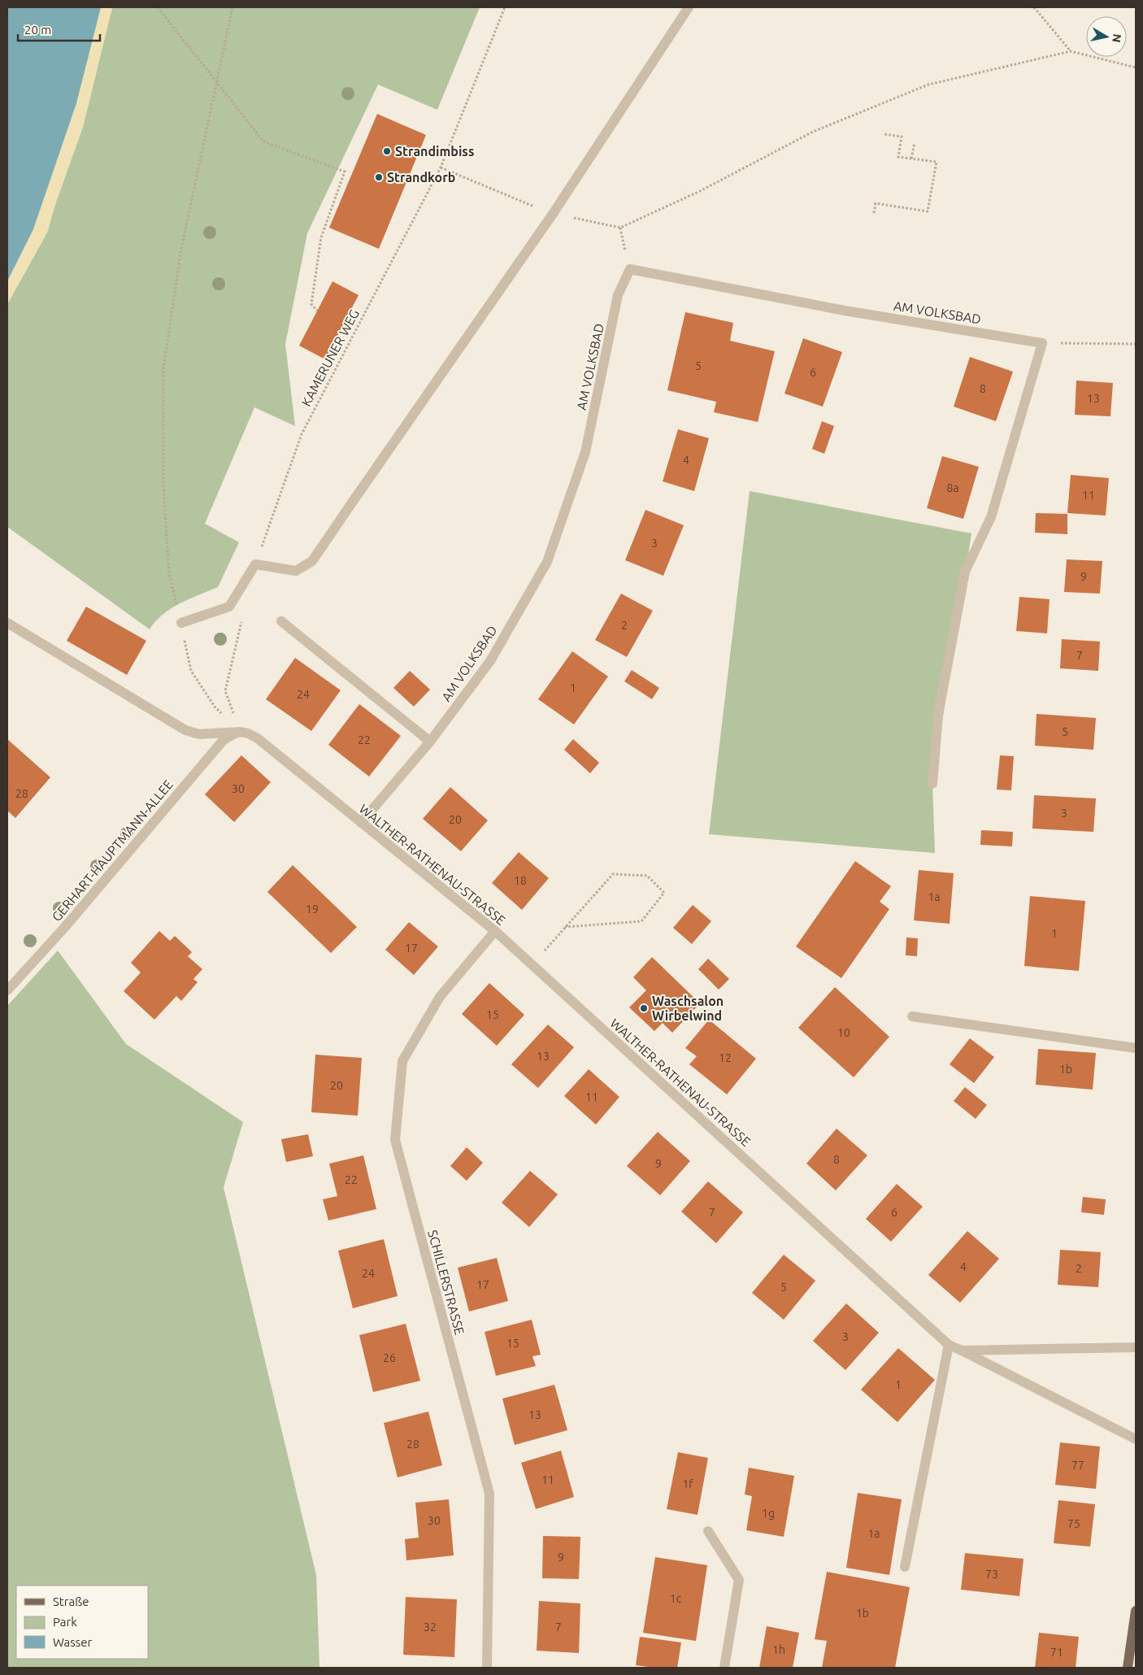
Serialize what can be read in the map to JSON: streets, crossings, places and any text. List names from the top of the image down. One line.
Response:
{"streets":{"street":["AM VOLKSBAD","GERHART-HAUPTMANN-ALLEE","WALTHER-RATHENAU-STRASSE","SCHILLERSTRASSE"],"path":["KAMERUNER WEG"]},"crossings":[["AM VOLKSBAD","WALTHER-RATHENAU-STRASSE"],["GERHART-HAUPTMANN-ALLEE","WALTHER-RATHENAU-STRASSE"],["WALTHER-RATHENAU-STRASSE","SCHILLERSTRASSE"]],"places":["Strandimbiss","Strandkorb","Waschsalon Wirbelwind"],"house_numbers":["5","6","8","13","4","8a","11","3","9","2","7","1","24","5","22","30","28","3","20","18","1a","19","1","17","15","10","13","12","1b","20","11","8","9","22","7","6","4","2","24","17","5","3","15","26","1","13","28","77","11","1f","1g","30","75","1a","9","73","1c","1b","32","7","1h","71"],"legend":["Straße","Park","Wasser"],"scale_bar":"20 m","north":"right"}
